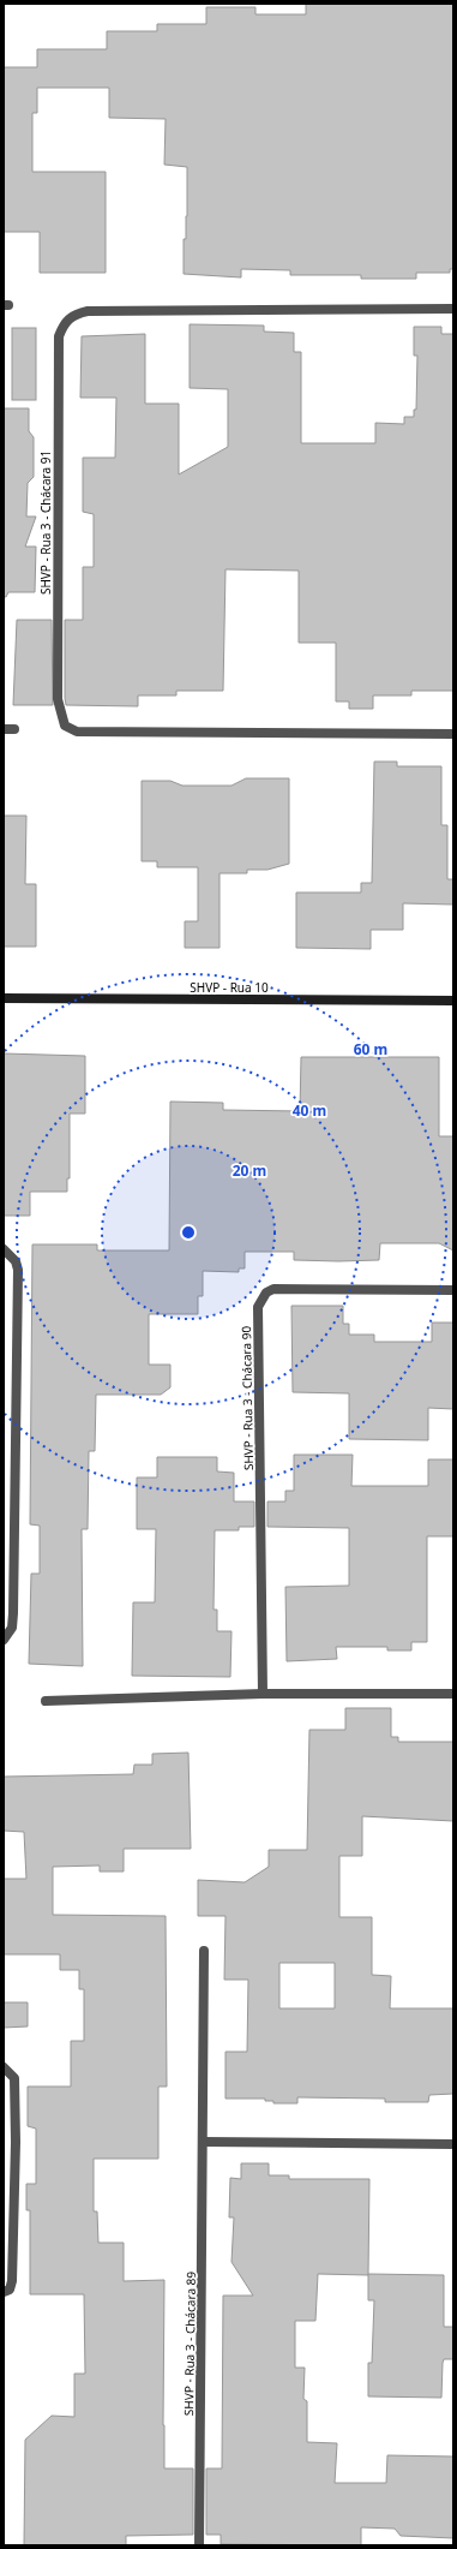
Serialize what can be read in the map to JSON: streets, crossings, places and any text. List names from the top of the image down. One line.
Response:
{"streets":{"street":["SHVP - Rua 3 - Chácara 91","SHVP - Rua 10","SHVP - Rua 3 - Chácara 90","SHVP - Rua 3 - Chácara 89"]},"rings":["60 m","40 m","20 m"]}
